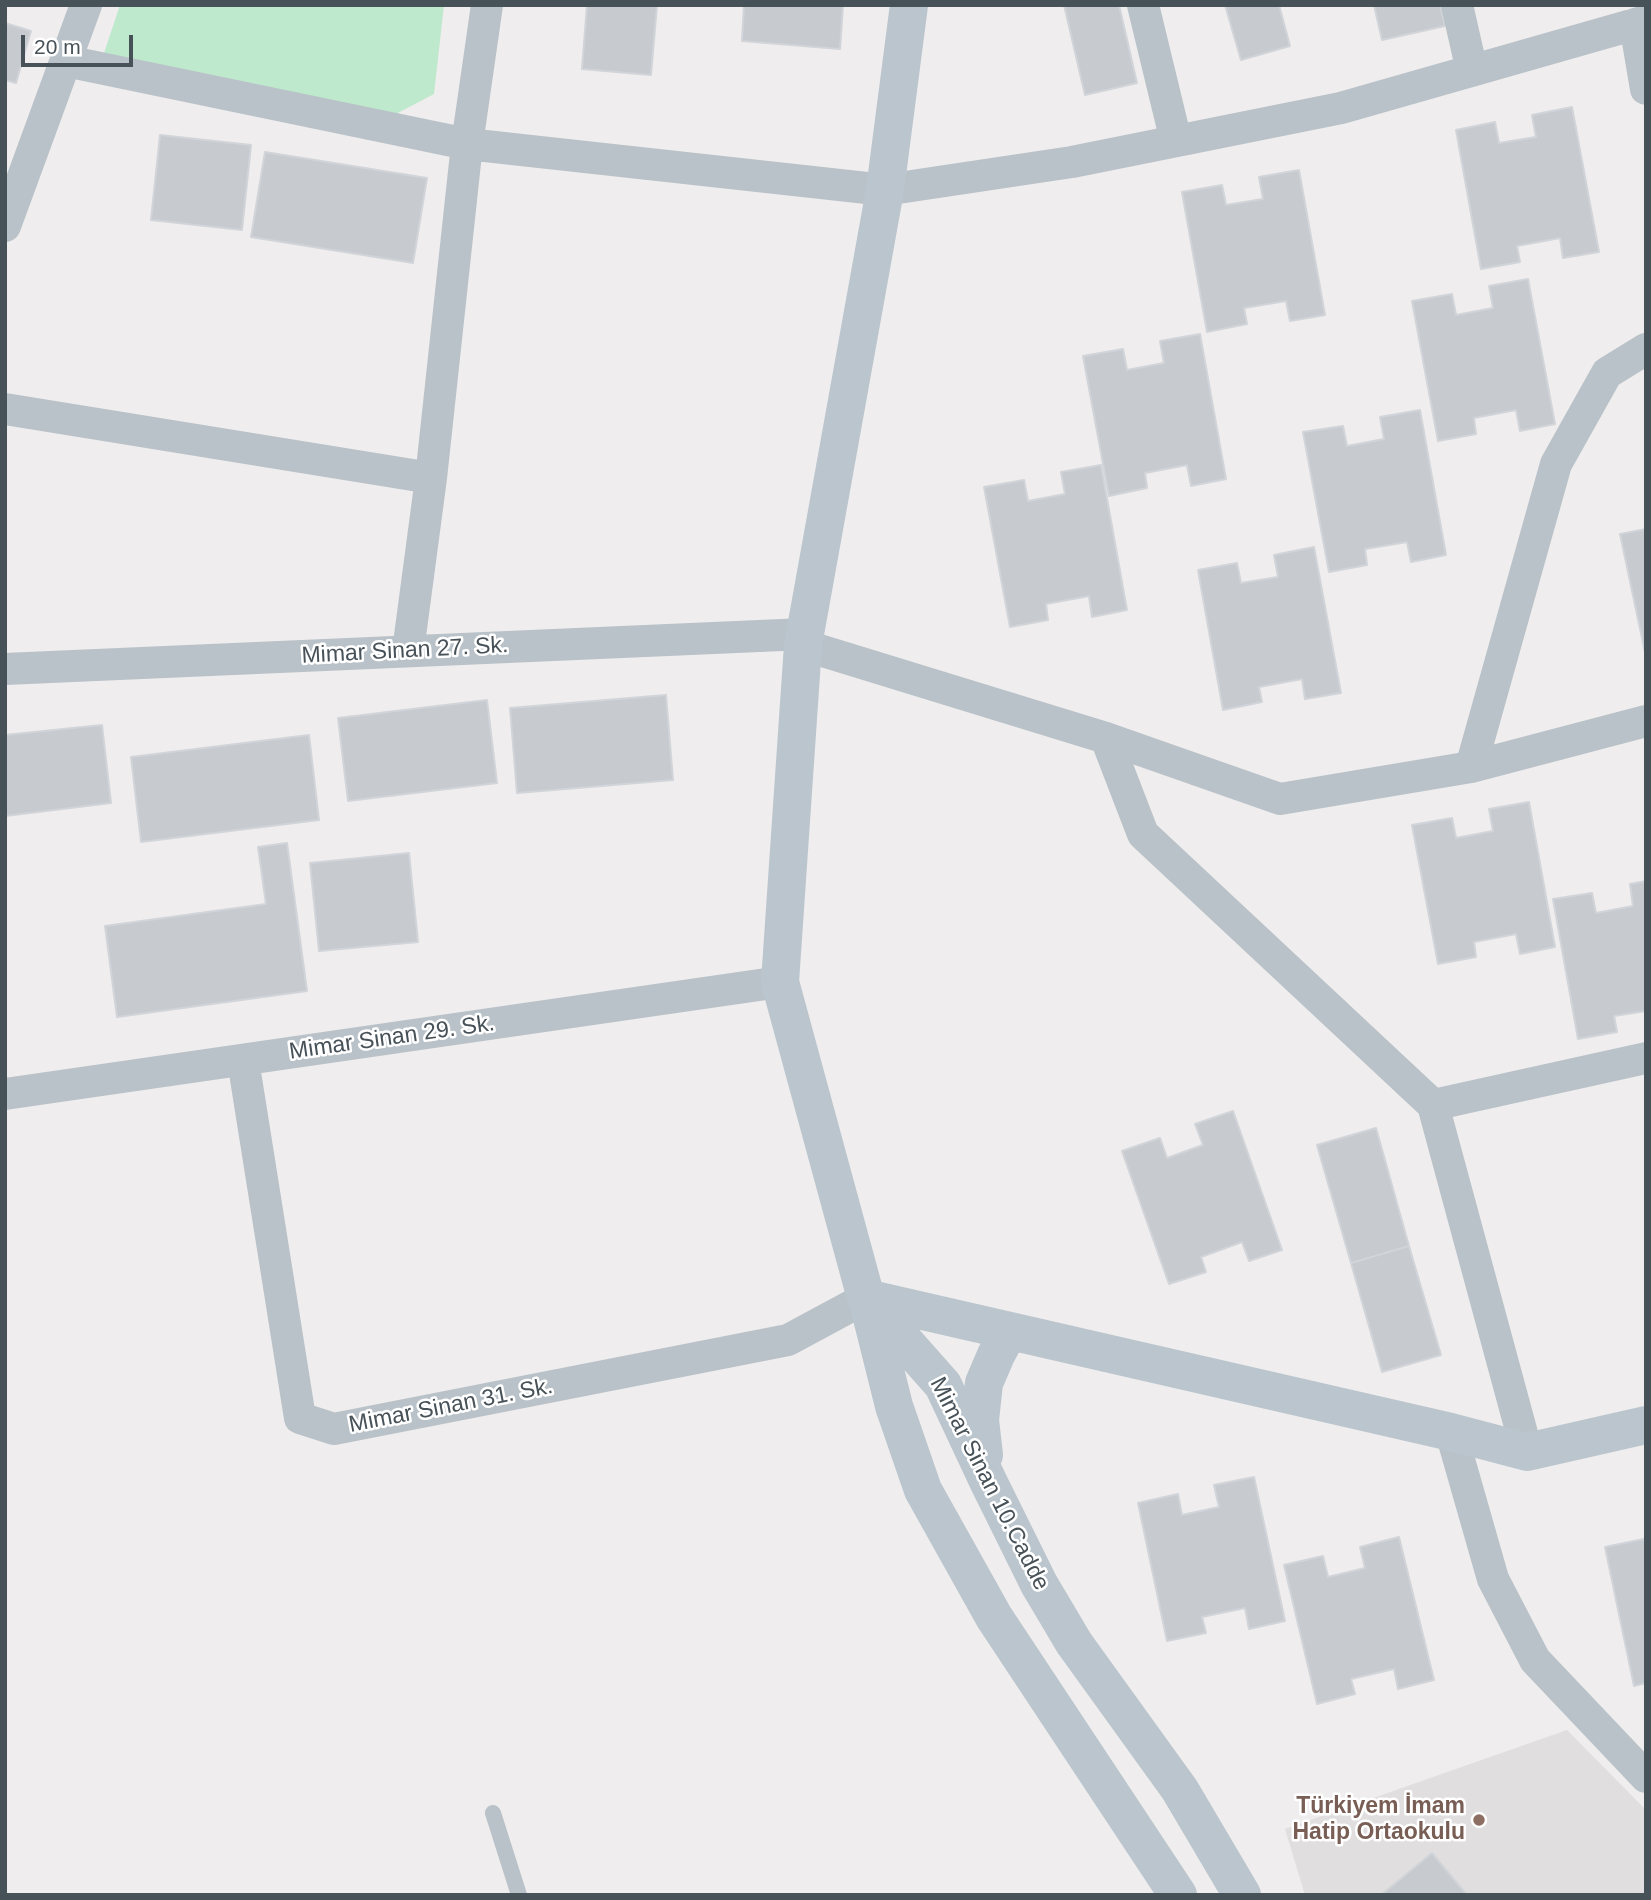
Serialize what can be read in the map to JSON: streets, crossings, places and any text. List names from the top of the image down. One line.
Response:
{"streets":{"street":["Mimar Sinan 27. Sk.","Mimar Sinan 29. Sk.","Mimar Sinan 31. Sk.","Mimar Sinan 10.Cadde"]},"crossings":[["Mimar Sinan 29. Sk.","Mimar Sinan 31. Sk."],["Mimar Sinan 31. Sk.","Mimar Sinan 10.Cadde"]],"places":["Türkiyem İmam Hatip Ortaokulu"],"scale_bar":"20 m"}
